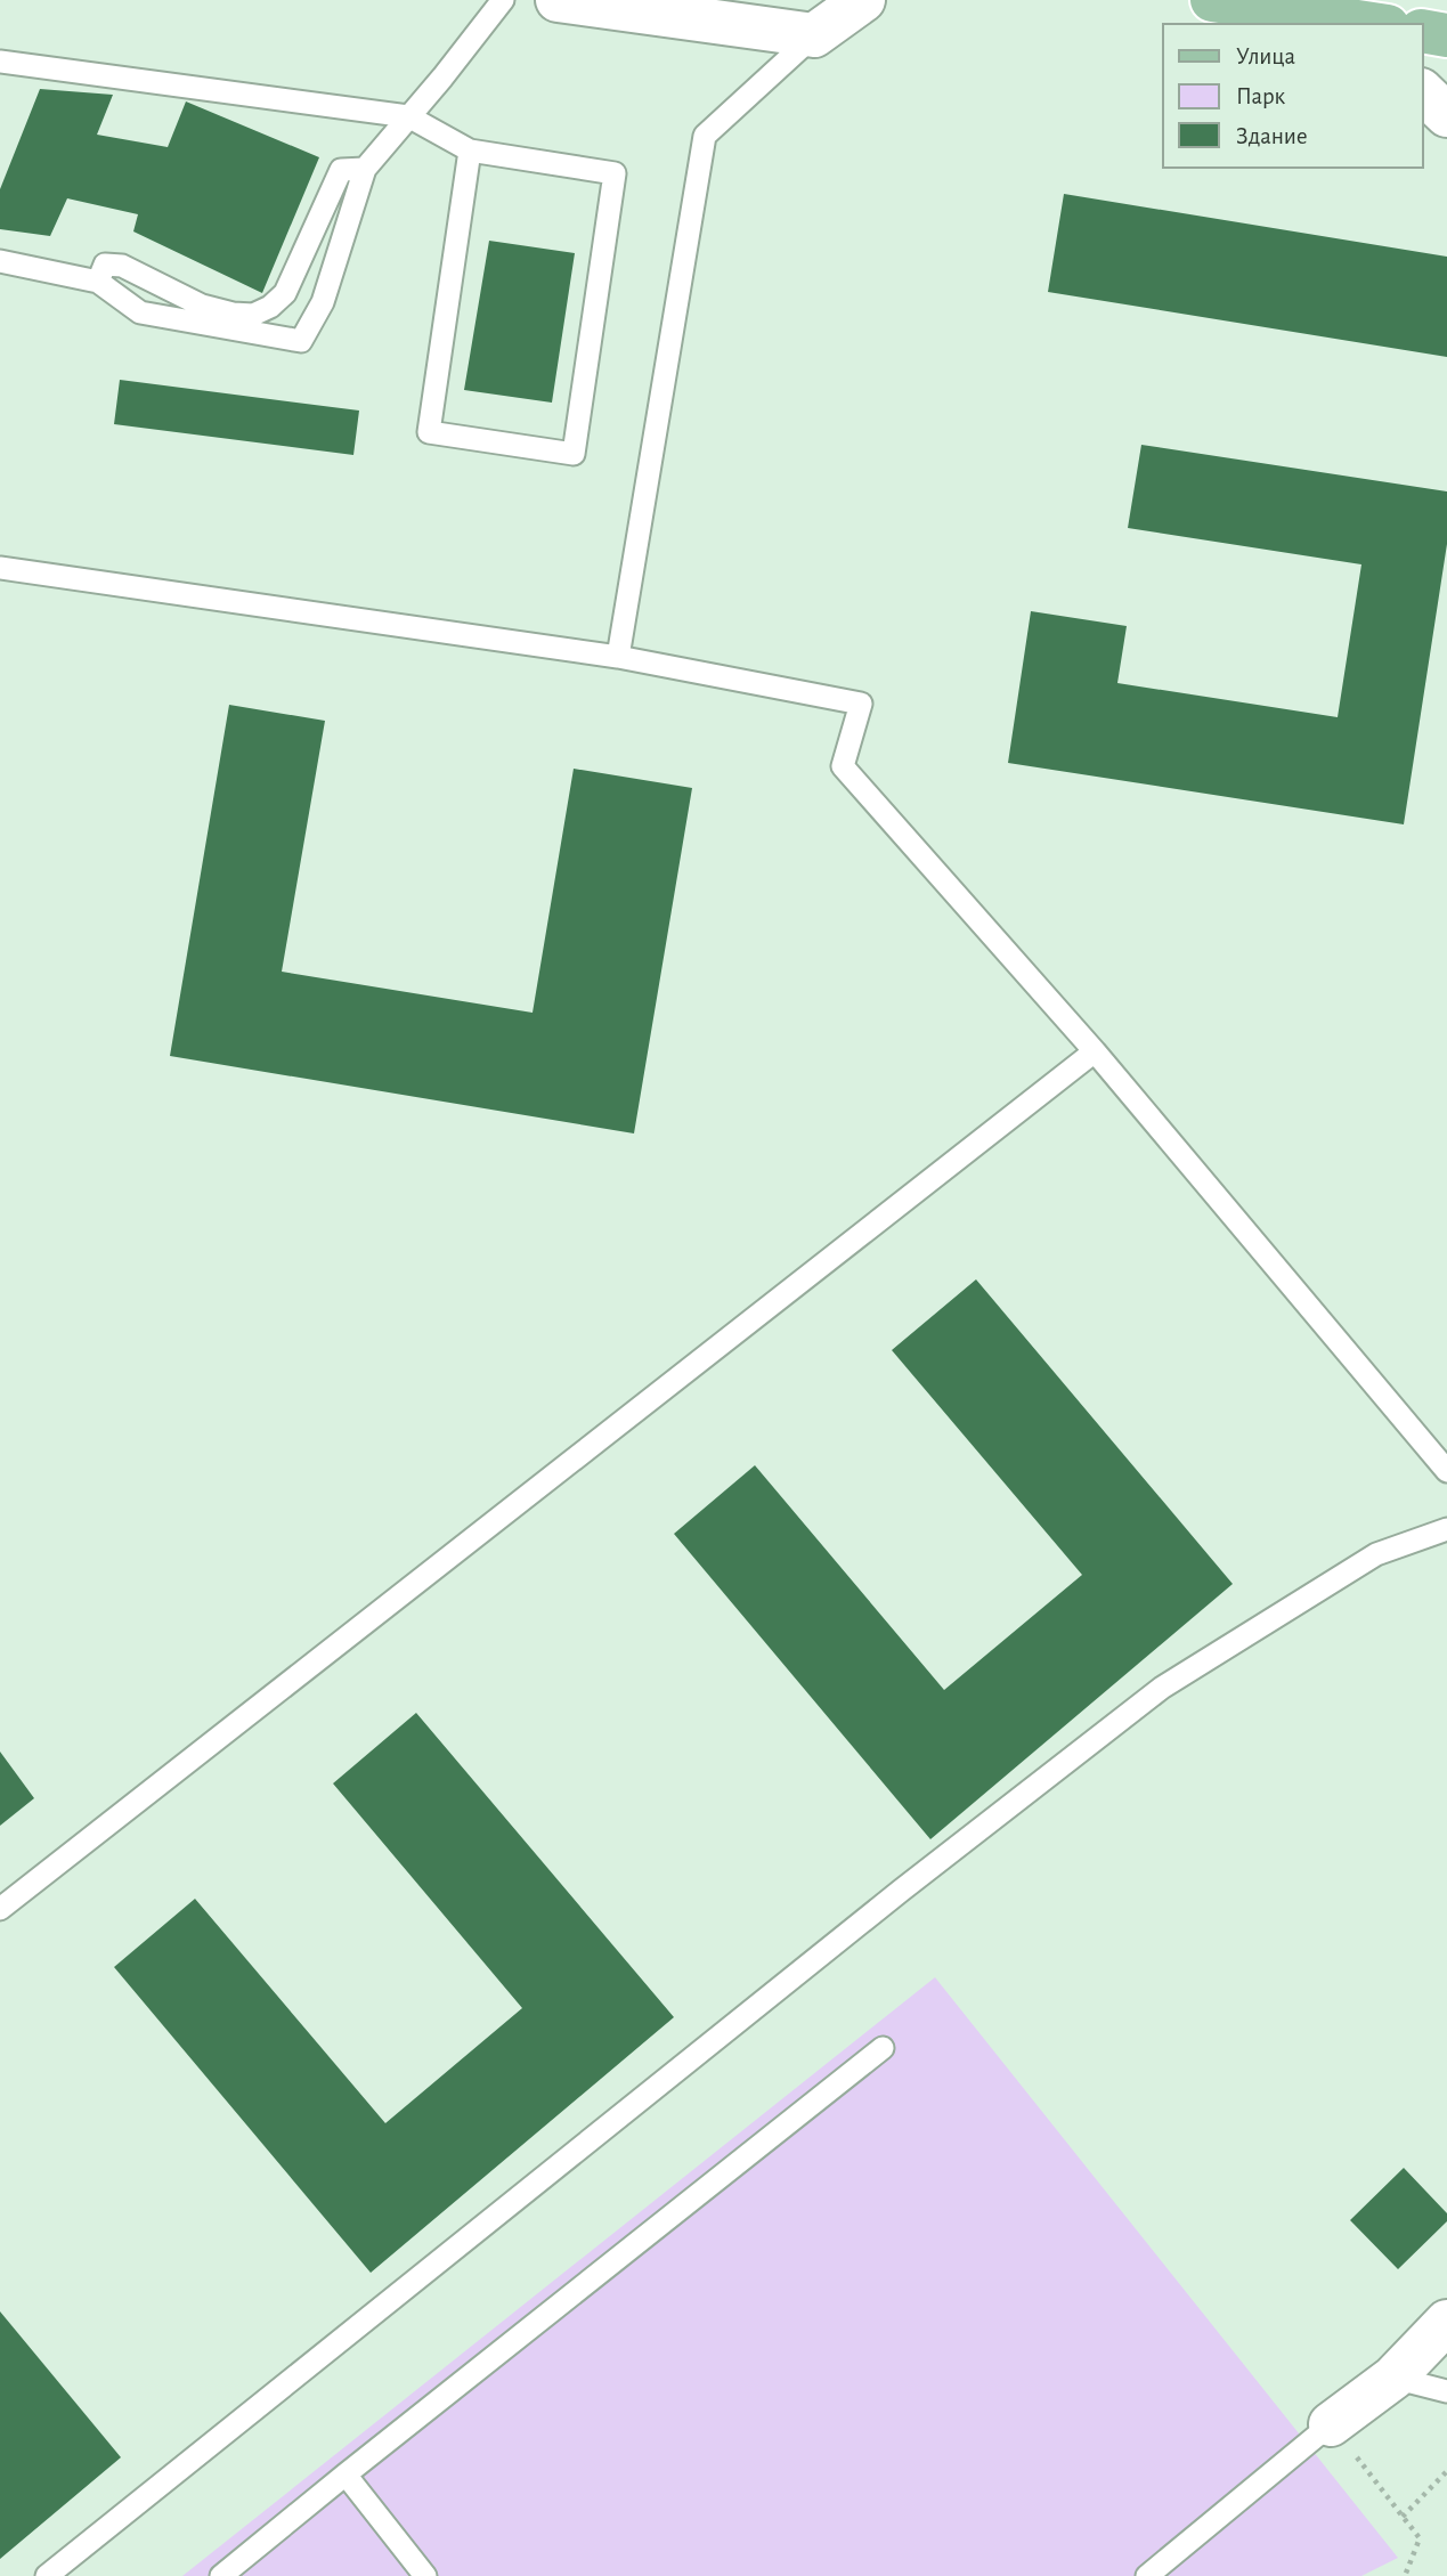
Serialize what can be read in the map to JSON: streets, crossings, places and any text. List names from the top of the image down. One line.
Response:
{"legend":["Улица","Парк","Здание"]}
